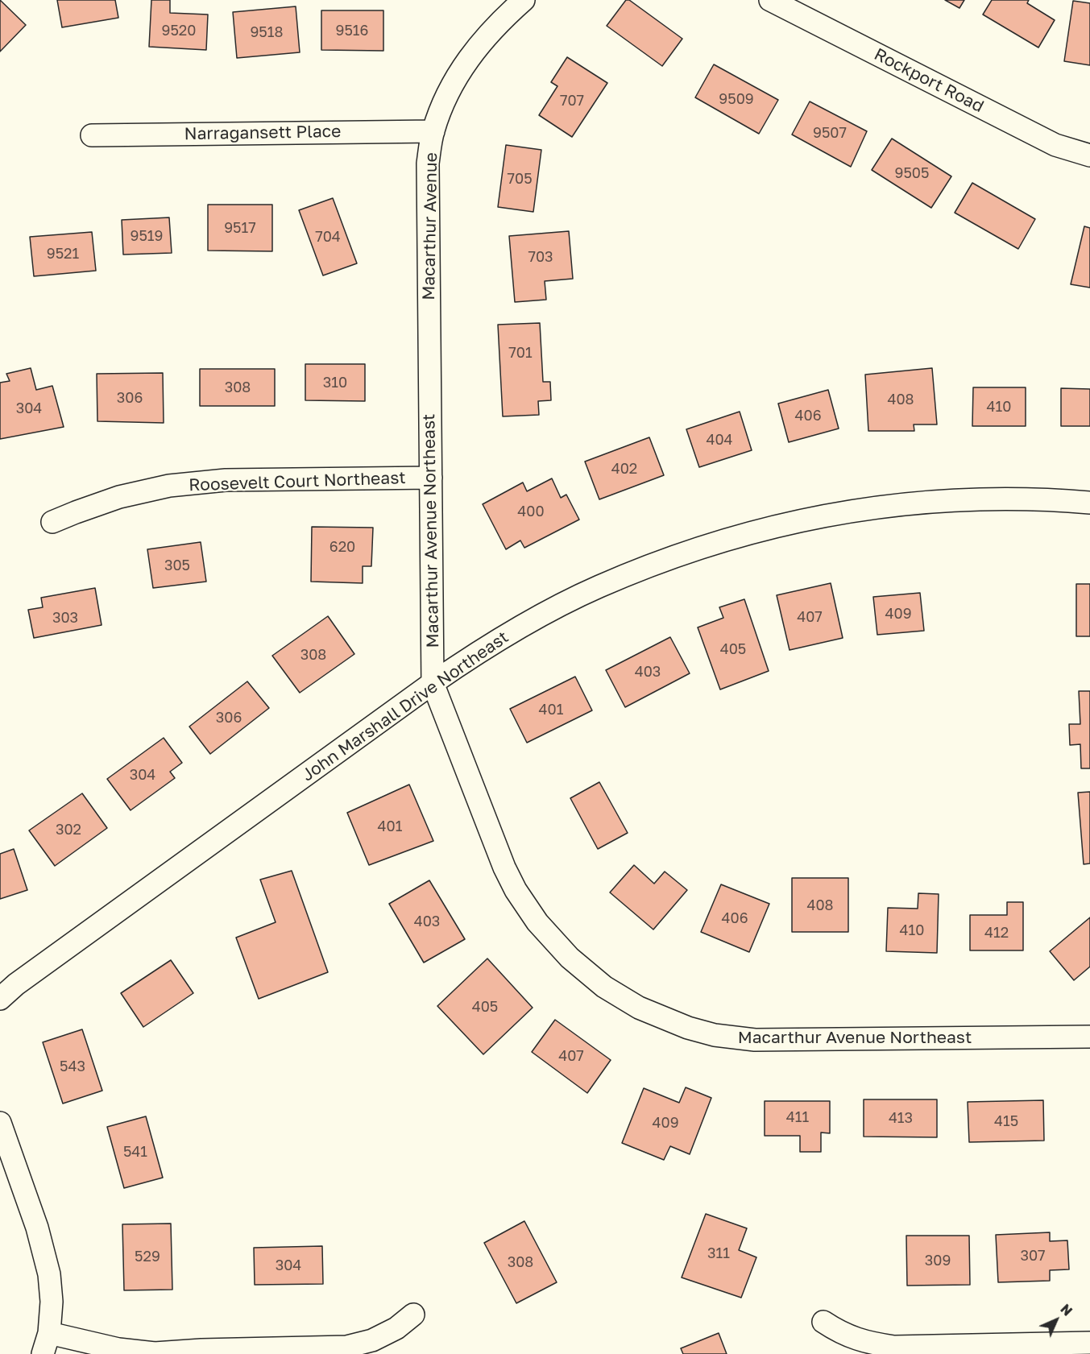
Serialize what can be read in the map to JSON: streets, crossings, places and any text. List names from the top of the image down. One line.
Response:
{"streets":{"street":["Rockport Road","Narragansett Place","Macarthur Avenue","Roosevelt Court Northeast","Macarthur Avenue Northeast","John Marshall Drive Northeast"]},"crossings":[["Narragansett Place","Macarthur Avenue"],["Macarthur Avenue","Macarthur Avenue Northeast"],["Roosevelt Court Northeast","Macarthur Avenue Northeast"],["Macarthur Avenue Northeast","John Marshall Drive Northeast"]],"house_numbers":["9520","9516","9518","9509","707","9507","9505","705","9517","9519","704","9521","703","701","310","308","306","408","410","304","406","404","402","400","620","305","409","407","303","405","308","403","401","306","304","401","302","408","406","403","410","412","405","407","543","411","413","415","409","541","311","307","529","309","308","304"],"north":"top right"}
